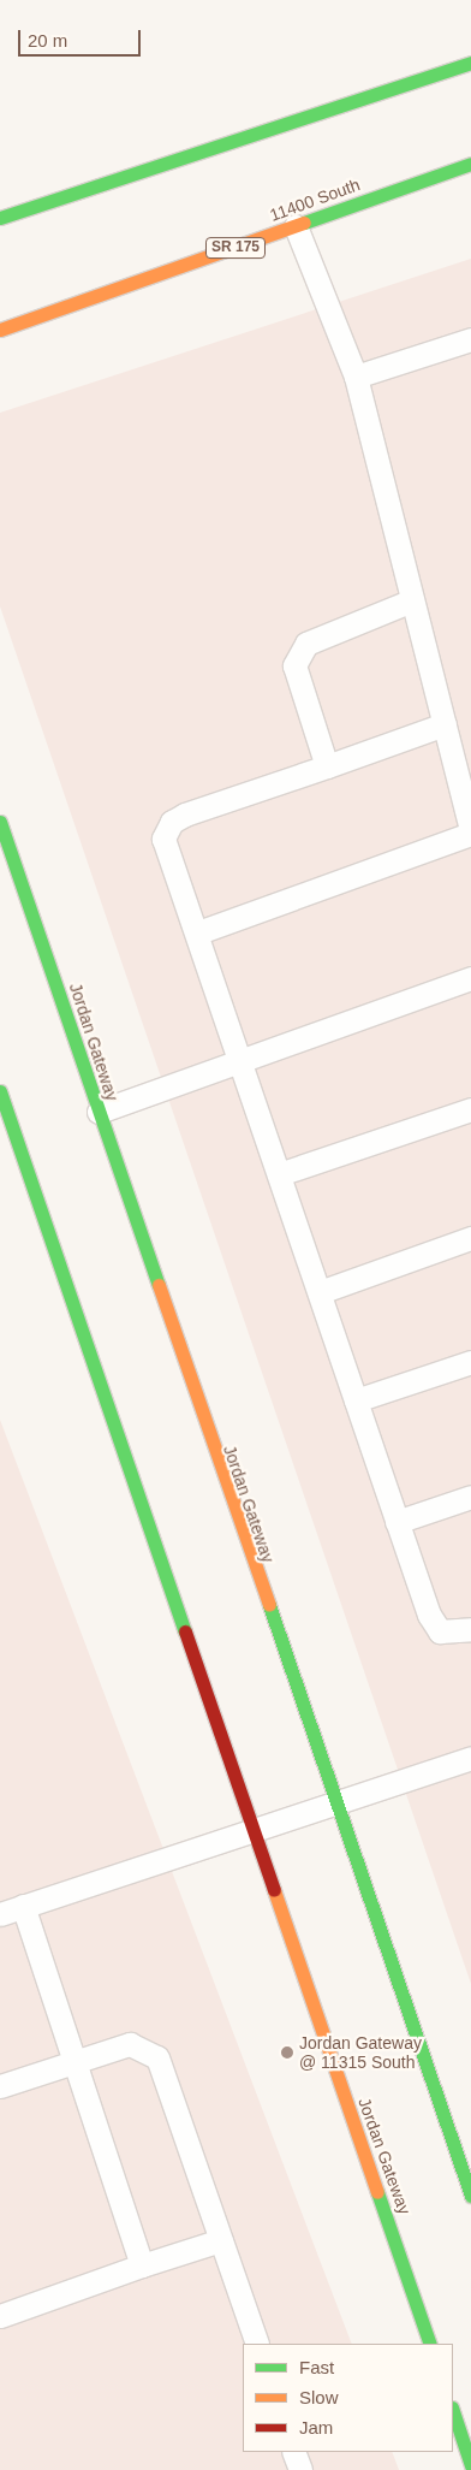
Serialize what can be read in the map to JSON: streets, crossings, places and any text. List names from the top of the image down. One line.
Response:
{"streets":{"main road":["11400 South","SR 175","Jordan Gateway"]},"places":["Jordan Gateway @ 11315 South"],"legend":["Fast","Slow","Jam"],"scale_bar":"20 m"}
